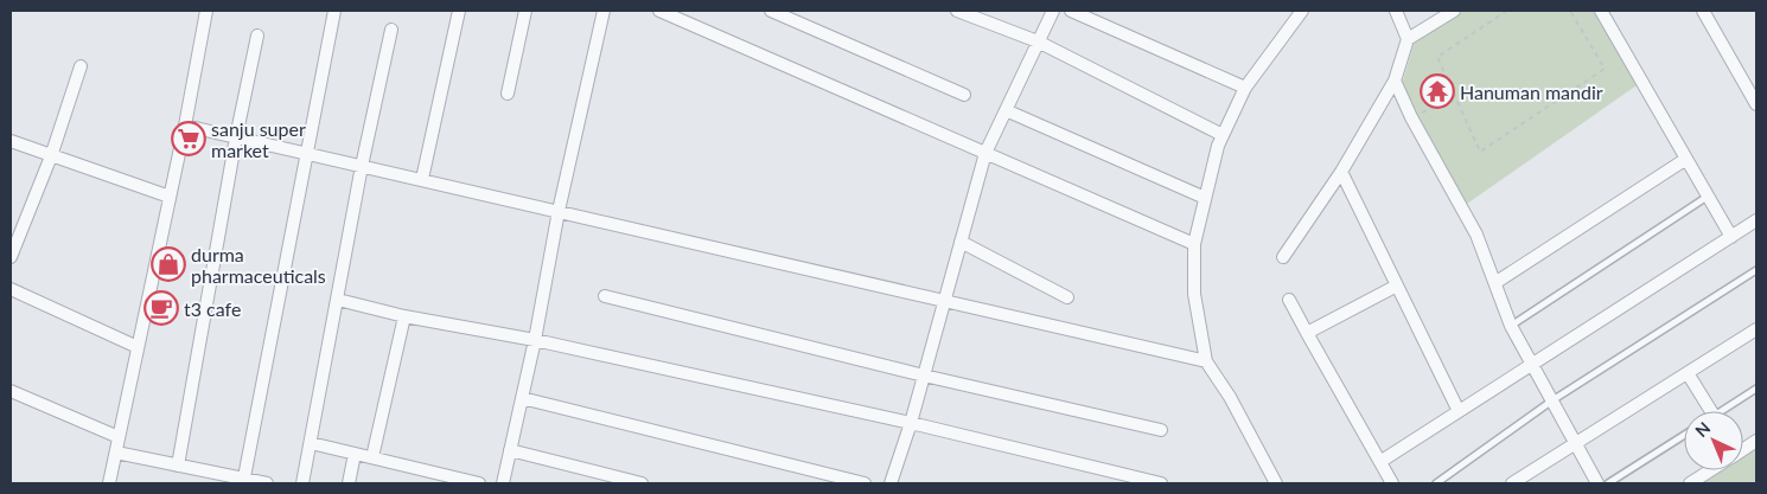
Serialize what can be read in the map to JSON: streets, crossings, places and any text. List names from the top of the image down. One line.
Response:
{"places":{"temple":["Hanuman mandir"],"supermarket":["sanju super market"],"shop":["durma pharmaceuticals"],"cafe":["t3 cafe"]},"north":"top left"}
